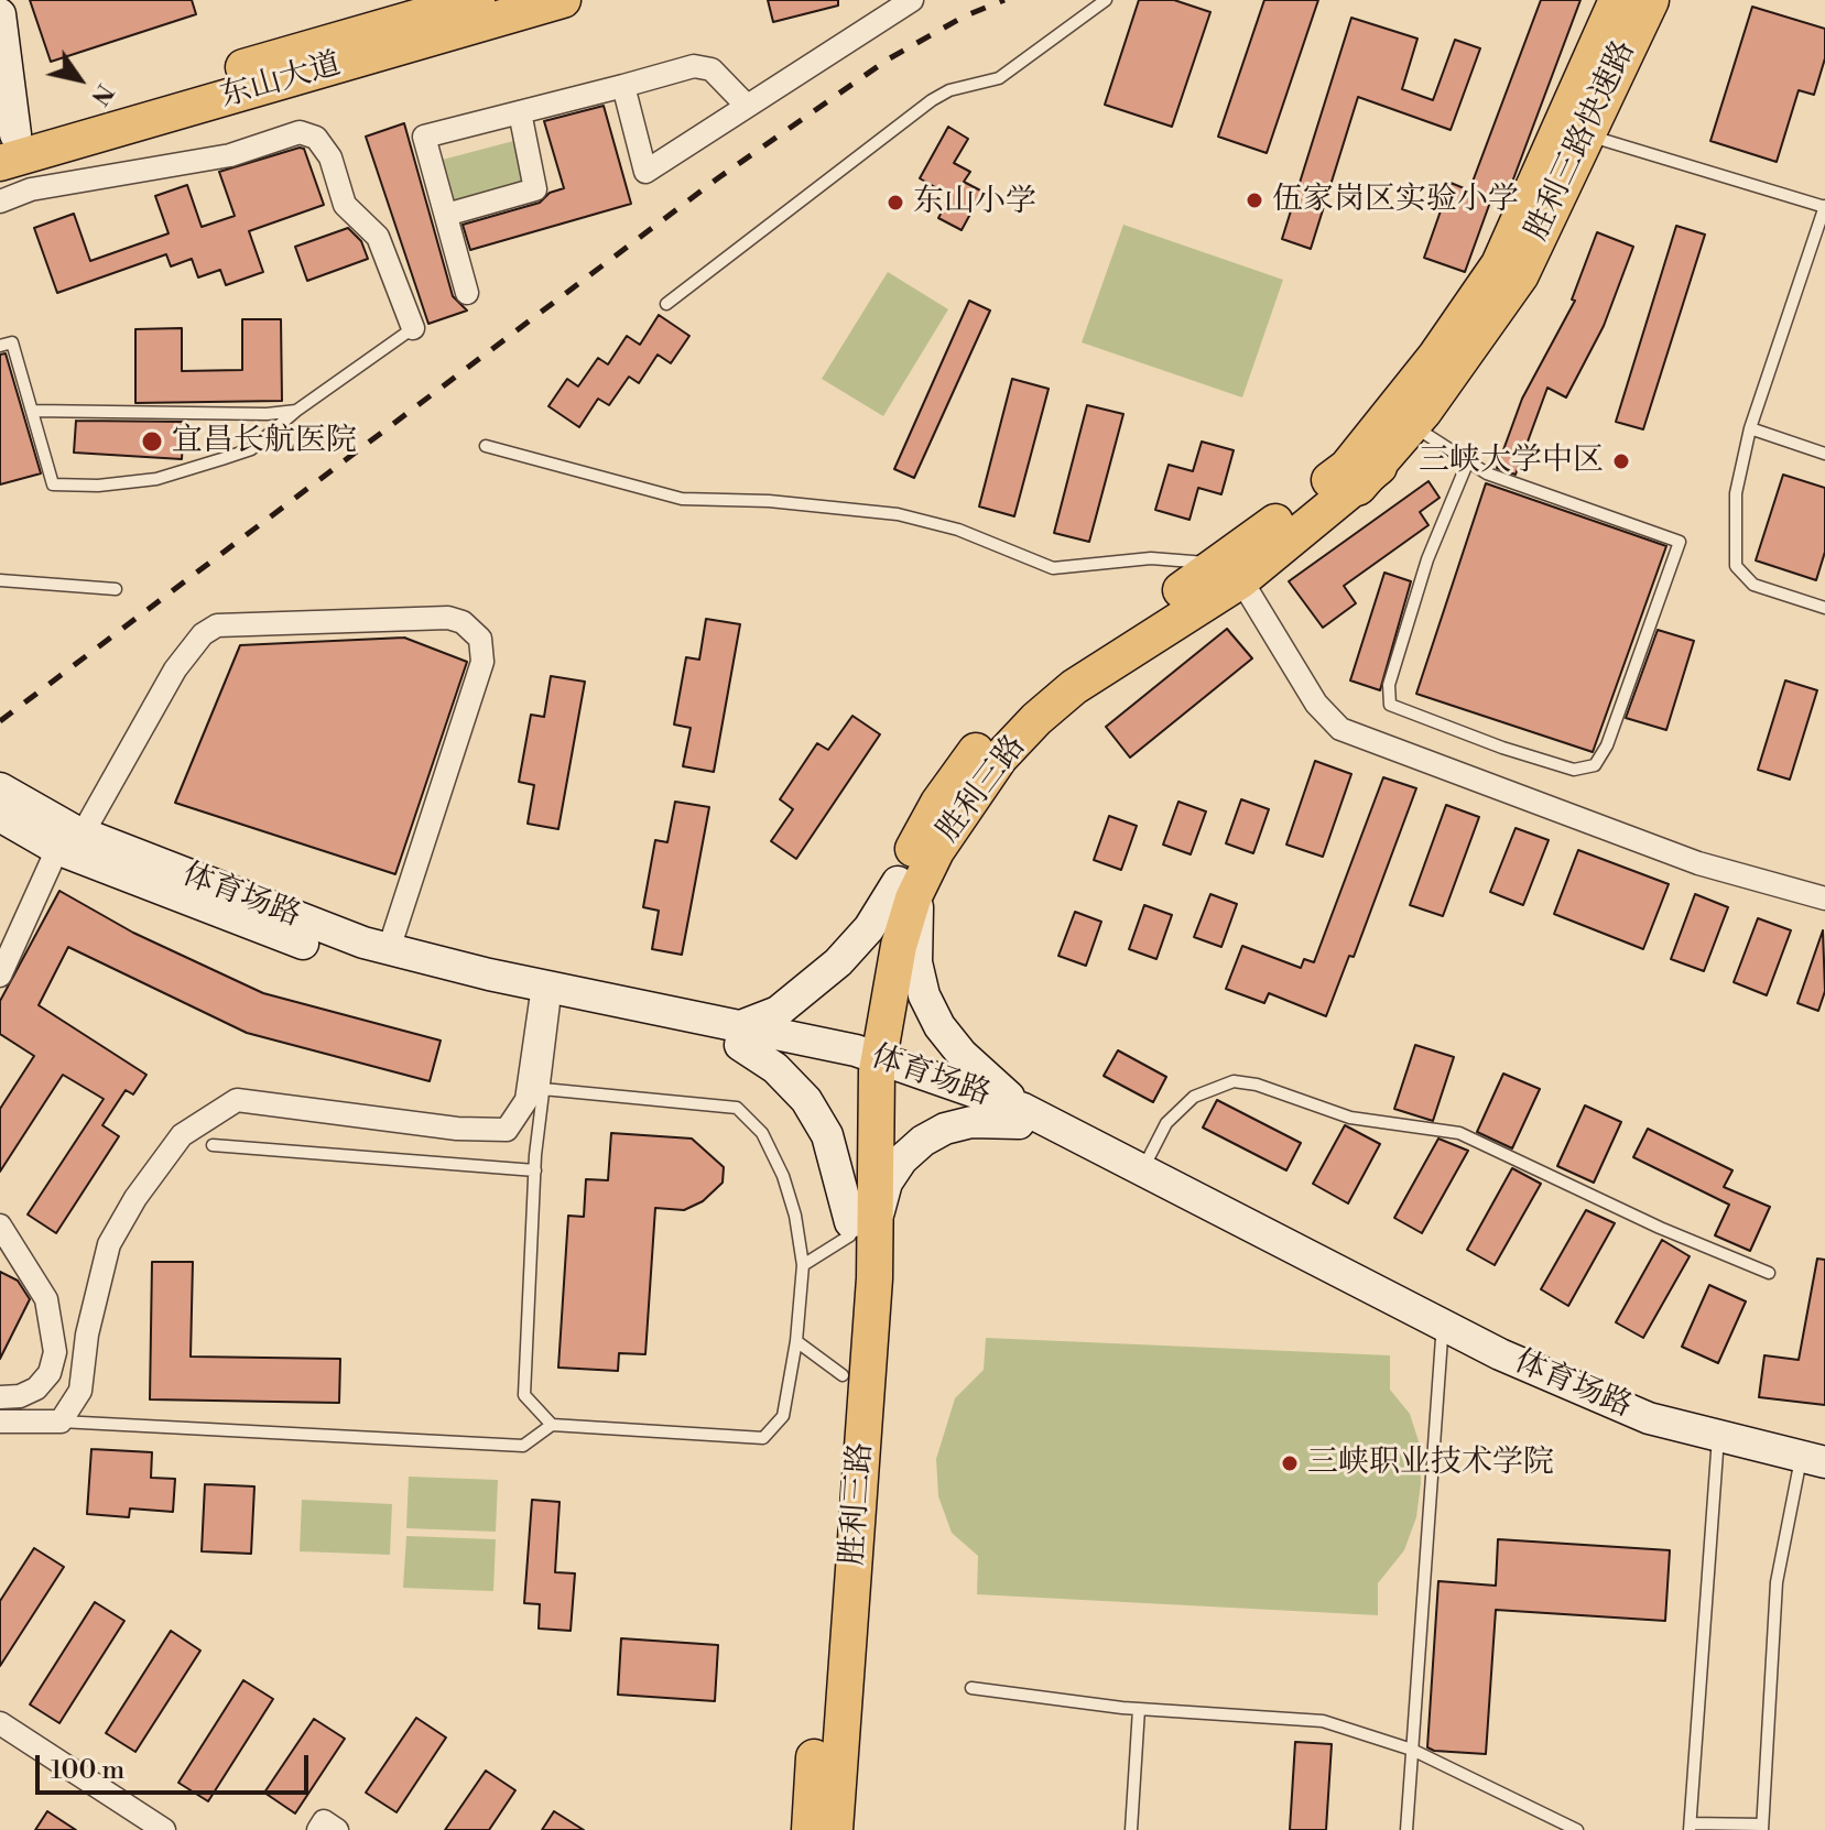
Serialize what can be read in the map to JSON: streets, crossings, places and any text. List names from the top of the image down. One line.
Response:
{"streets":{"highway":["胜利三路快速路"],"main road":["东山大道","胜利三路","体育场路"]},"crossings":[["胜利三路","体育场路"]],"places":["伍家岗区实验小学","东山小学","宜昌长航医院","三峡大学中区","三峡职业技术学院"],"scale_bar":"100 m","north":"bottom right"}
